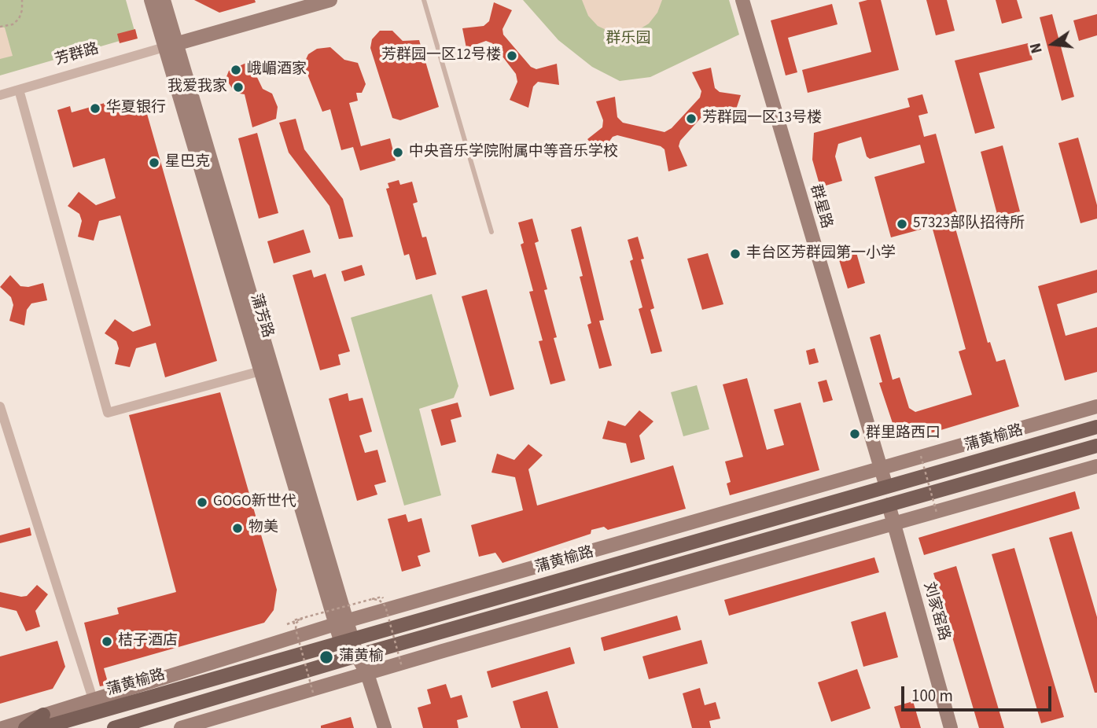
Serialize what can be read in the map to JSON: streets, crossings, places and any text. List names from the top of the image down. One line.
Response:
{"streets":{"main road":["蒲黄榆路"],"street":["芳群路","群星路","蒲芳路","刘家窑路"]},"crossings":[["芳群路","蒲芳路"],["群星路","蒲黄榆路"],["蒲芳路","蒲黄榆路"]],"parks":["群乐园"],"places":["芳群园一区12号楼","峨嵋酒家","我爱我家","华夏银行","芳群园一区13号楼","中央音乐学院附属中等音乐学校","星巴克","57323部队招待所","丰台区芳群园第一小学","群里路西口","GOGO新世代","物美","桔子酒店","蒲黄榆"],"scale_bar":"100 m","north":"left"}
